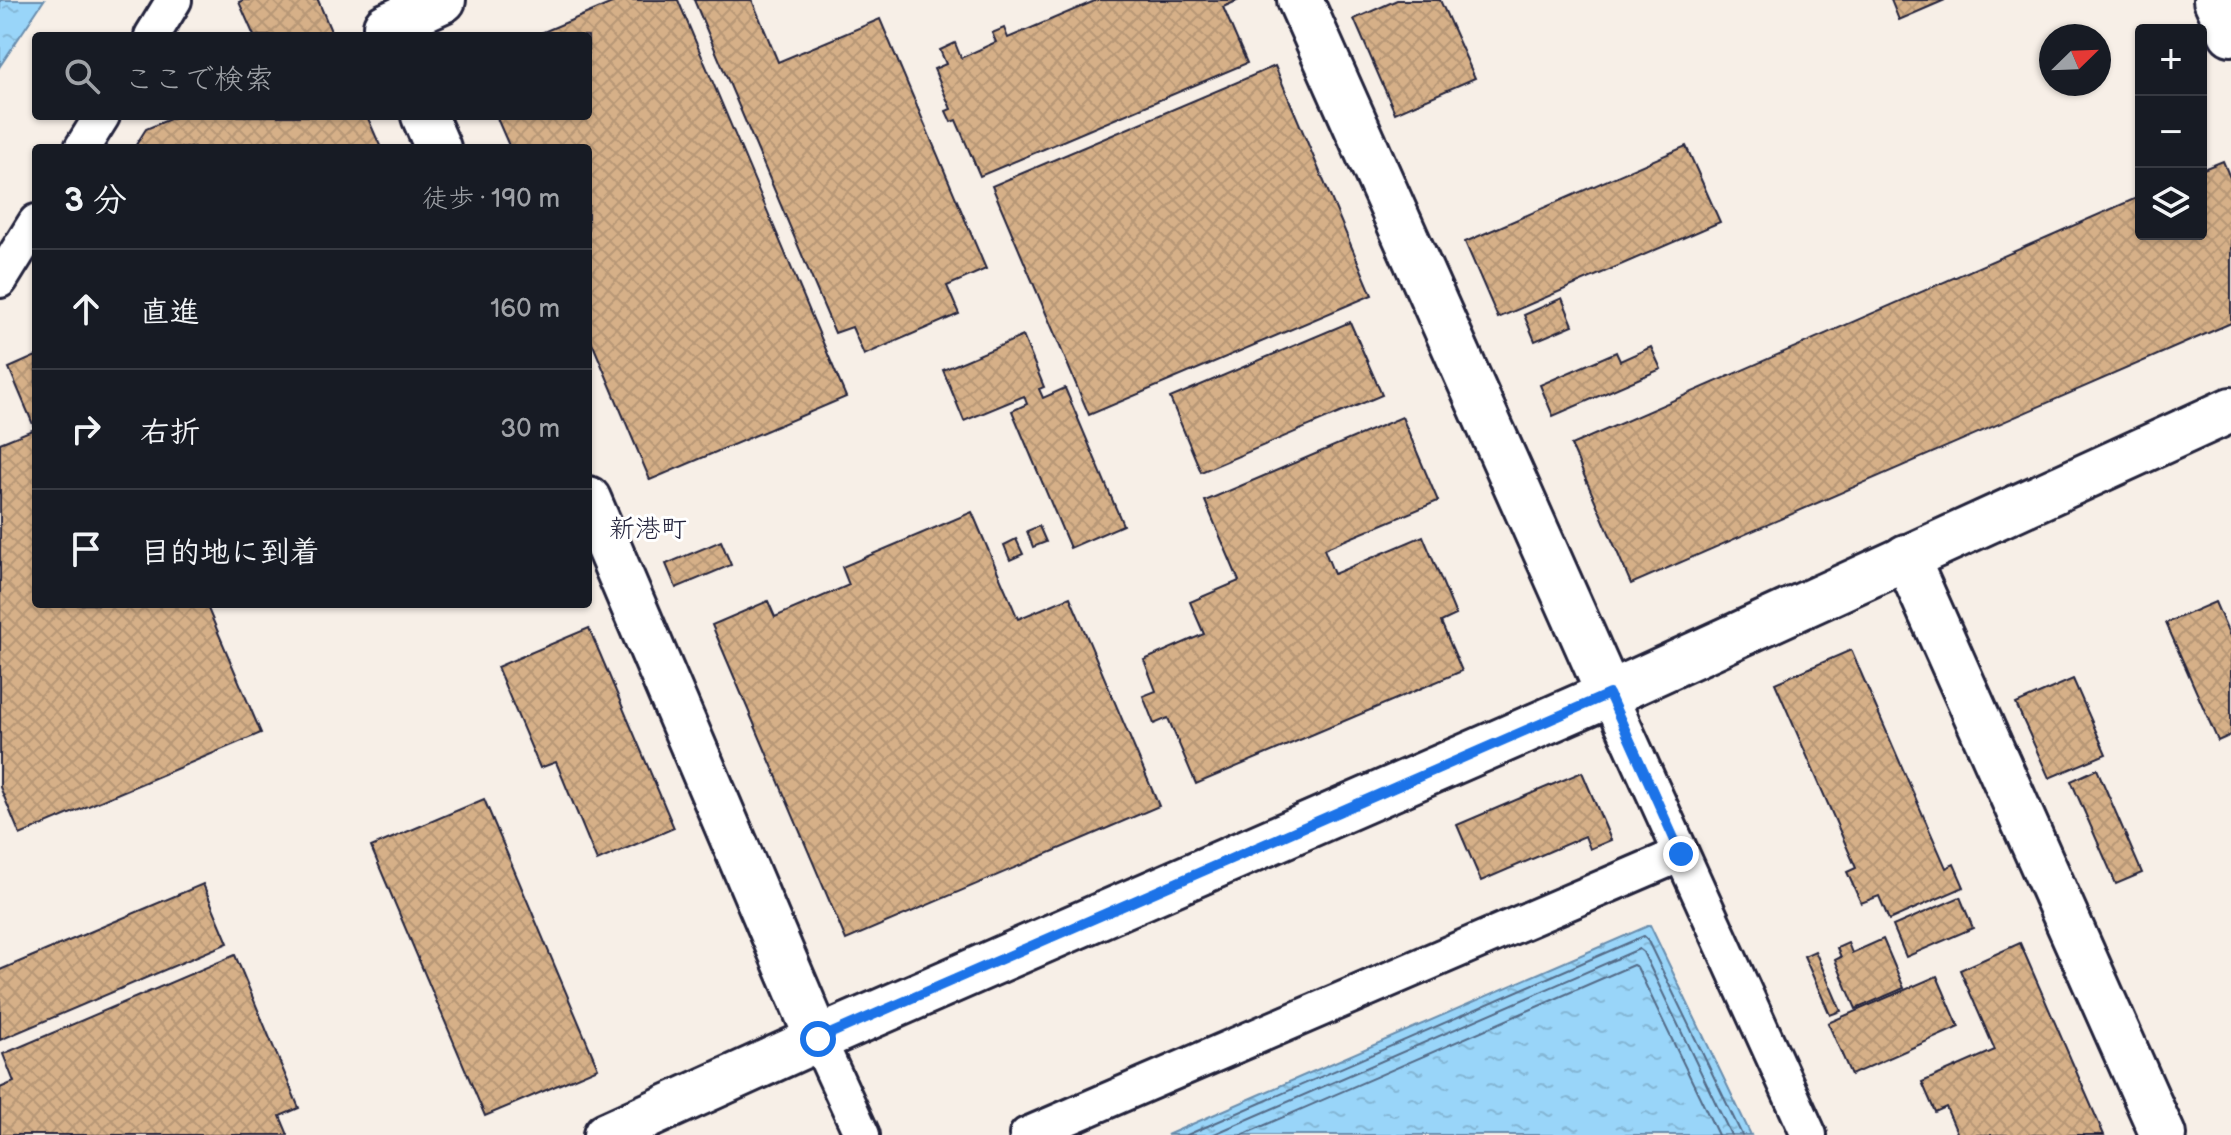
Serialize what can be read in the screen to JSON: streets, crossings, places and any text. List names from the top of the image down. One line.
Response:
{"districts":["新港町"],"north":"top right","page":{"map_buttons":["+","−"],"search":"ここで検索","heading":["3 分","徒歩 · 190 m"],"list":[["直進","160 m"],["右折","30 m"],"目的地に到着"]}}
